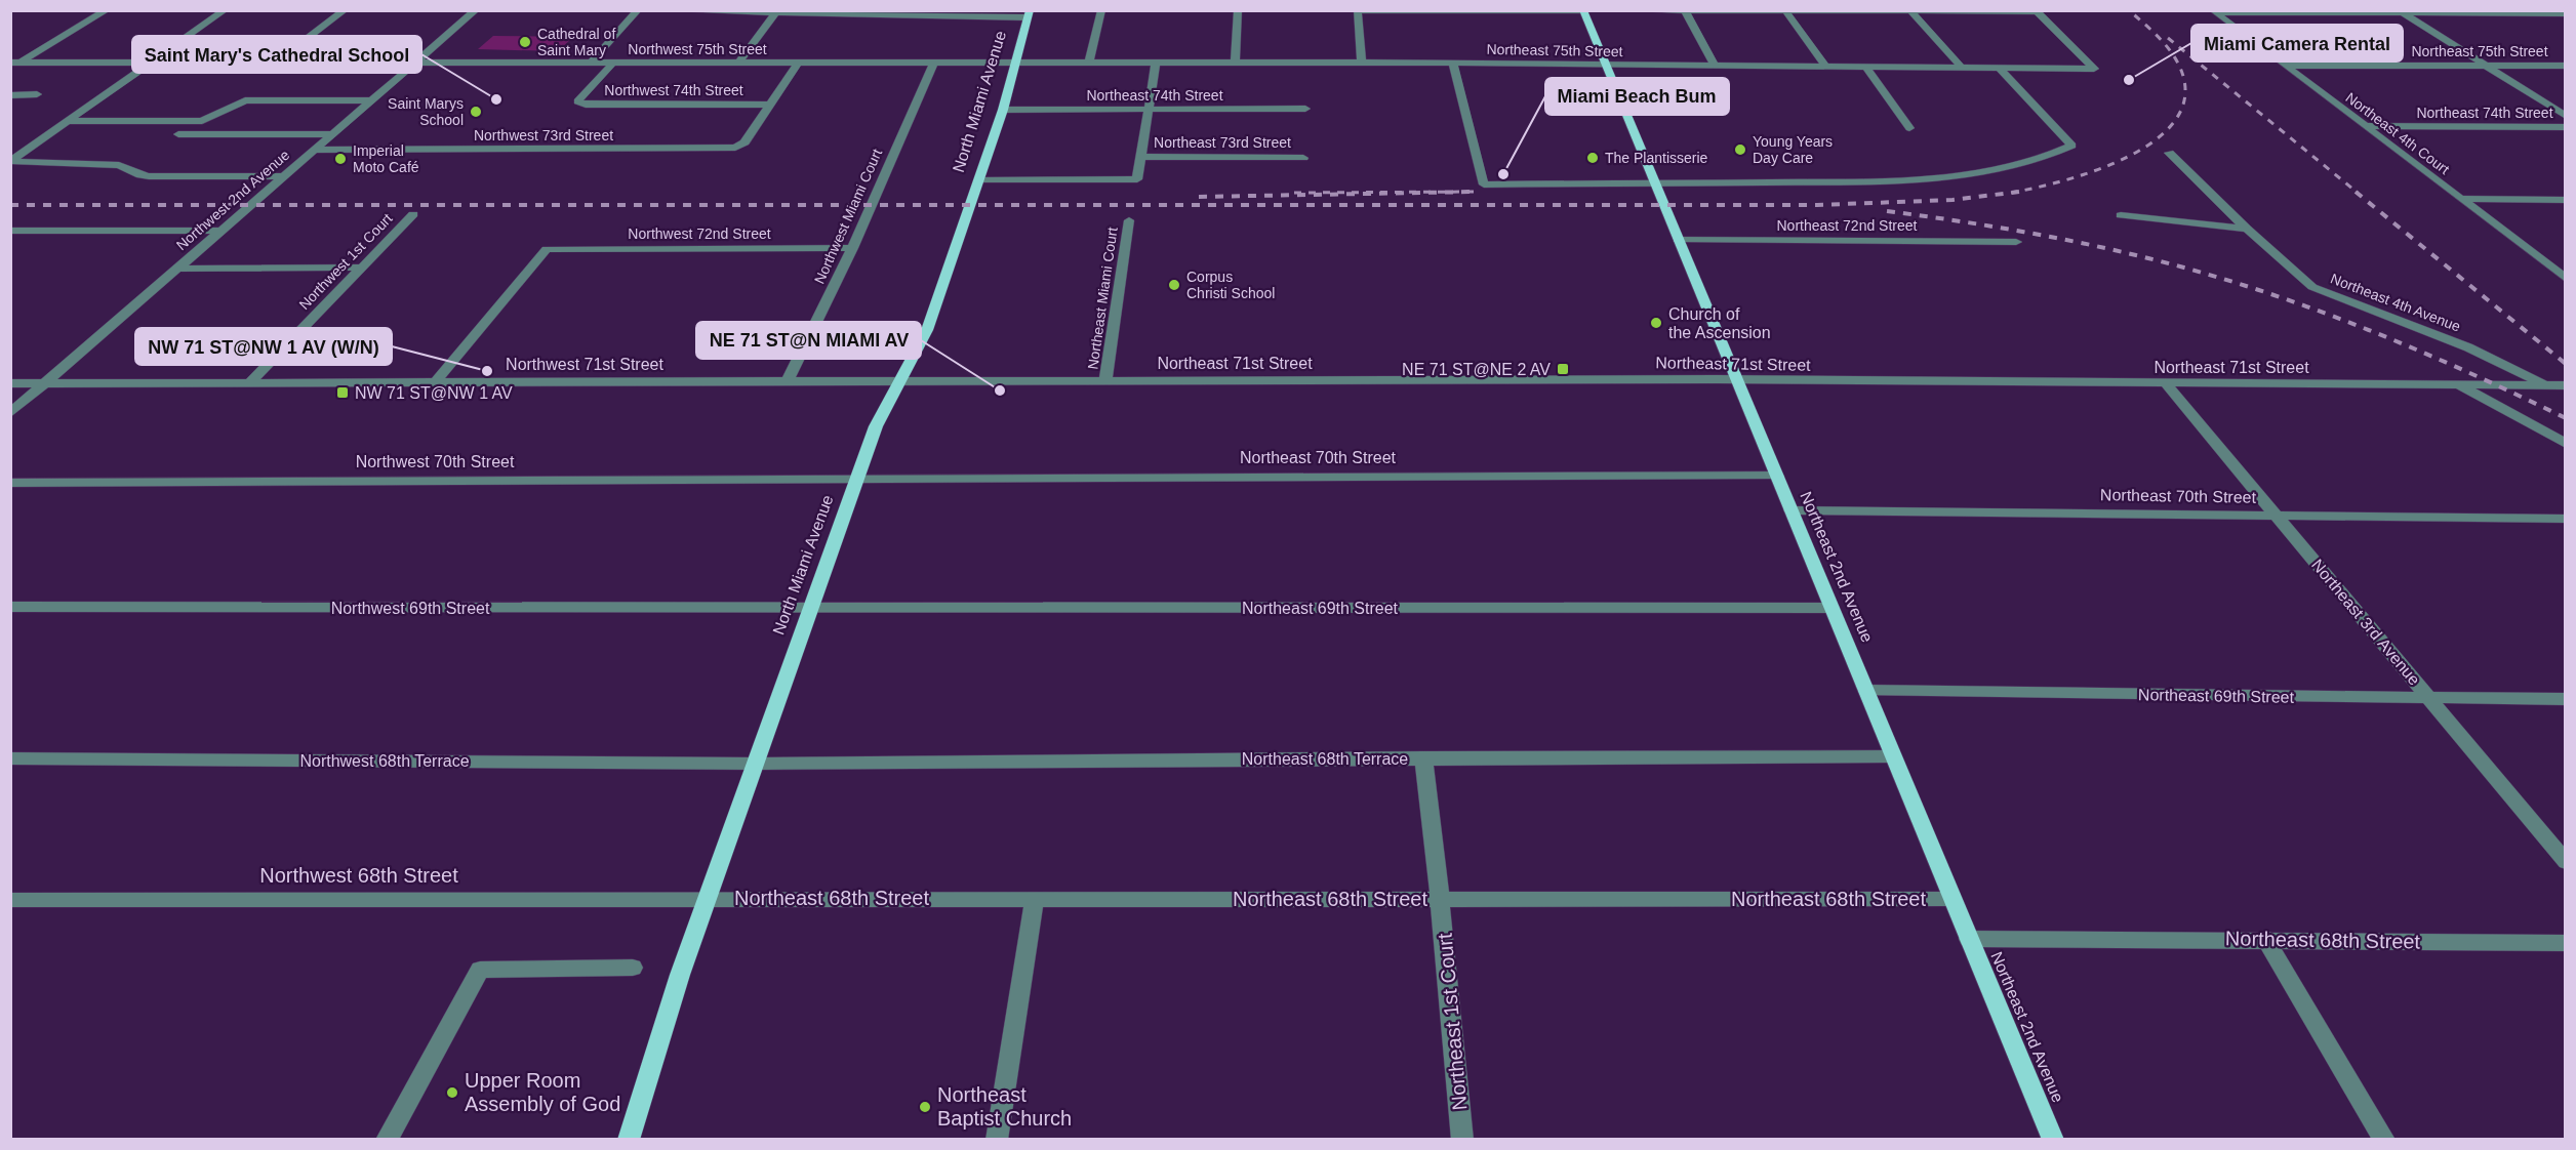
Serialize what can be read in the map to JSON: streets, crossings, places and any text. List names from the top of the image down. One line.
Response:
{"streets":{"main road":["North Miami Avenue","Northeast 2nd Avenue"],"street":["Northwest 75th Street","Northeast 75th Street","Northwest 74th Street","Northeast 74th Street","Northeast 4th Court","Northwest 73rd Street","Northeast 73rd Street","Northwest 2nd Avenue","Northwest Miami Court","Northeast 72nd Street","Northwest 72nd Street","Northwest 1st Court","Northeast Miami Court","Northeast 4th Avenue","Northeast 71st Street","Northwest 71st Street","Northeast 70th Street","Northwest 70th Street","Northwest 69th Street","Northeast 69th Street","Northeast 3rd Avenue","Northeast 68th Terrace","Northwest 68th Terrace","Northwest 68th Street","Northeast 68th Street","Northeast 1st Court"]},"crossings":[["Northwest 75th Street","Northeast 75th Street"],["Northwest 75th Street","Northwest 74th Street"],["Northwest 75th Street","North Miami Avenue"],["Northwest 75th Street","Northwest 2nd Avenue"],["Northwest 75th Street","Northwest Miami Court"],["Northeast 75th Street","North Miami Avenue"],["Northeast 75th Street","Northeast 4th Court"],["Northeast 75th Street","Northeast 2nd Avenue"],["Northwest 74th Street","Northwest 73rd Street"],["Northeast 74th Street","North Miami Avenue"],["Northeast 74th Street","Northeast 4th Court"],["North Miami Avenue","Northeast 71st Street"],["North Miami Avenue","Northwest 71st Street"],["North Miami Avenue","Northeast 70th Street"],["North Miami Avenue","Northwest 70th Street"],["North Miami Avenue","Northwest 69th Street"],["North Miami Avenue","Northeast 69th Street"],["North Miami Avenue","Northeast 68th Terrace"],["North Miami Avenue","Northwest 68th Terrace"],["North Miami Avenue","Northwest 68th Street"],["North Miami Avenue","Northeast 68th Street"],["Northwest 73rd Street","Northwest 2nd Avenue"],["Northwest 2nd Avenue","Northwest 71st Street"],["Northwest Miami Court","Northwest 72nd Street"],["Northwest Miami Court","Northwest 71st Street"],["Northeast 72nd Street","Northeast 2nd Avenue"],["Northwest 72nd Street","Northwest 71st Street"],["Northwest 1st Court","Northwest 71st Street"],["Northeast Miami Court","Northeast 71st Street"],["Northeast 4th Avenue","Northeast 71st Street"],["Northeast 71st Street","Northwest 71st Street"],["Northeast 71st Street","Northeast 2nd Avenue"],["Northeast 71st Street","Northeast 3rd Avenue"],["Northeast 70th Street","Northwest 70th Street"],["Northeast 70th Street","Northeast 2nd Avenue"],["Northeast 70th Street","Northeast 3rd Avenue"],["Northeast 2nd Avenue","Northeast 69th Street"],["Northeast 2nd Avenue","Northeast 68th Terrace"],["Northeast 2nd Avenue","Northeast 68th Street"],["Northwest 69th Street","Northeast 69th Street"],["Northeast 69th Street","Northeast 3rd Avenue"],["Northeast 68th Terrace","Northwest 68th Terrace"],["Northeast 68th Terrace","Northeast 1st Court"],["Northwest 68th Street","Northeast 68th Street"],["Northeast 68th Street","Northeast 1st Court"]],"places":{"other":["Cathedral of Saint Mary","Miami Camera Rental","Saint Mary's Cathedral School","Saint Marys School","Young Years Day Care","The Plantisserie","Imperial Moto Café","Miami Beach Bum","Corpus Christi School","Church of the Ascension","NW 71 ST@NW 1 AV (W/N)","NE 71 ST@N MIAMI AV","Upper Room Assembly of God","Northeast Baptist Church"],"transit":["NE 71 ST@NE 2 AV","NW 71 ST@NW 1 AV"]}}
